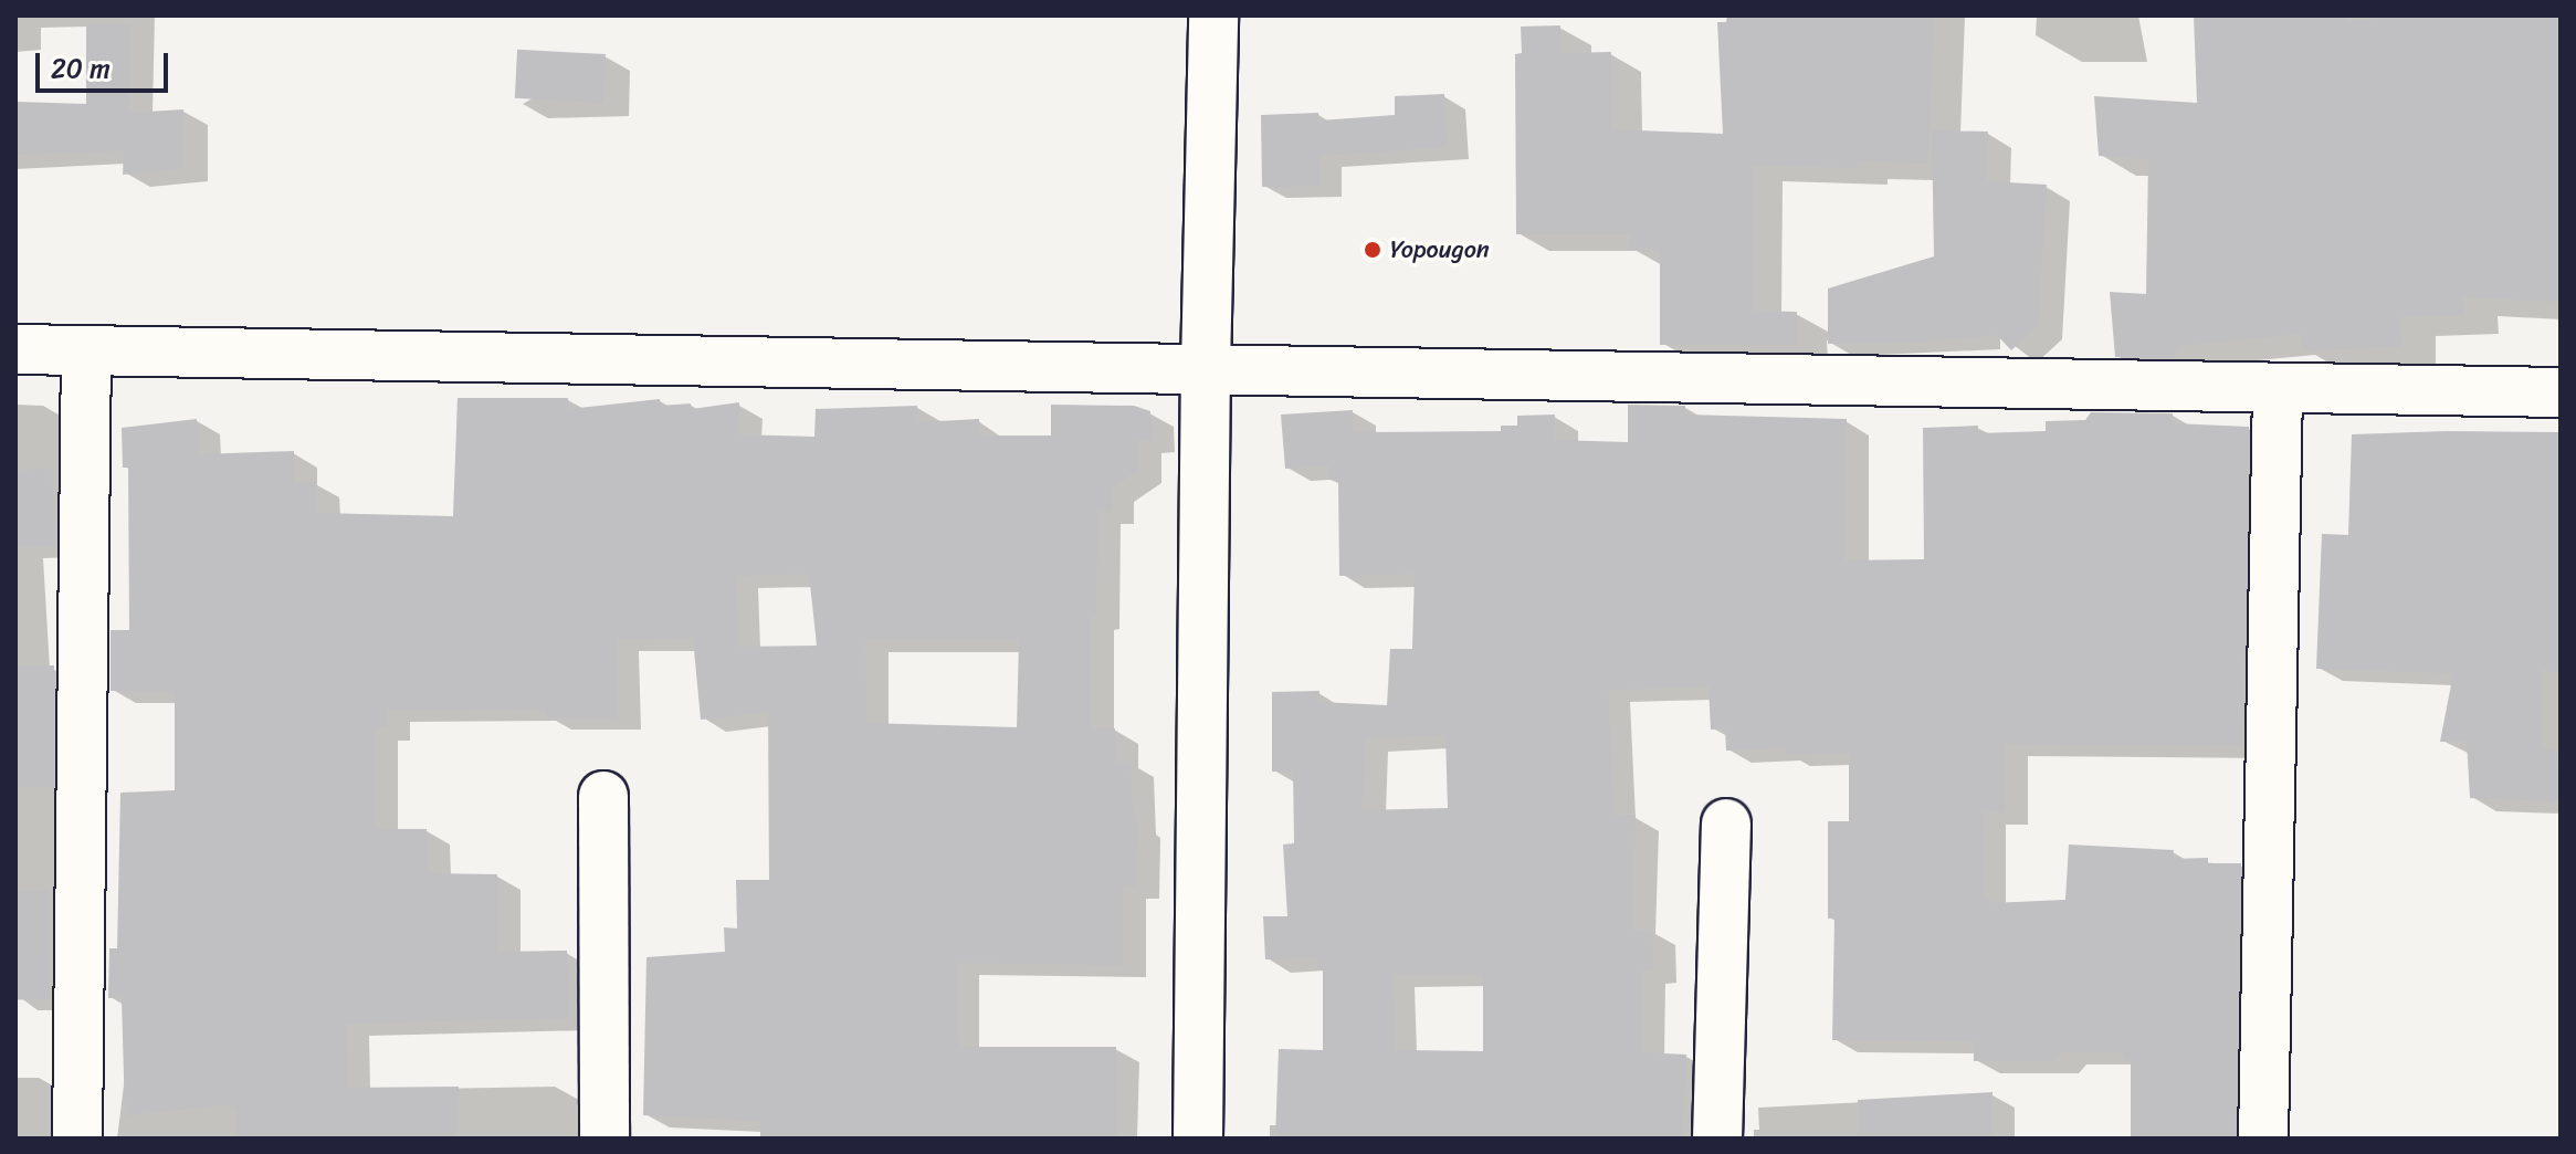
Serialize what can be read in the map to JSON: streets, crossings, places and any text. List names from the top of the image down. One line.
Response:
{"places":["Yopougon"],"scale_bar":"20 m"}
